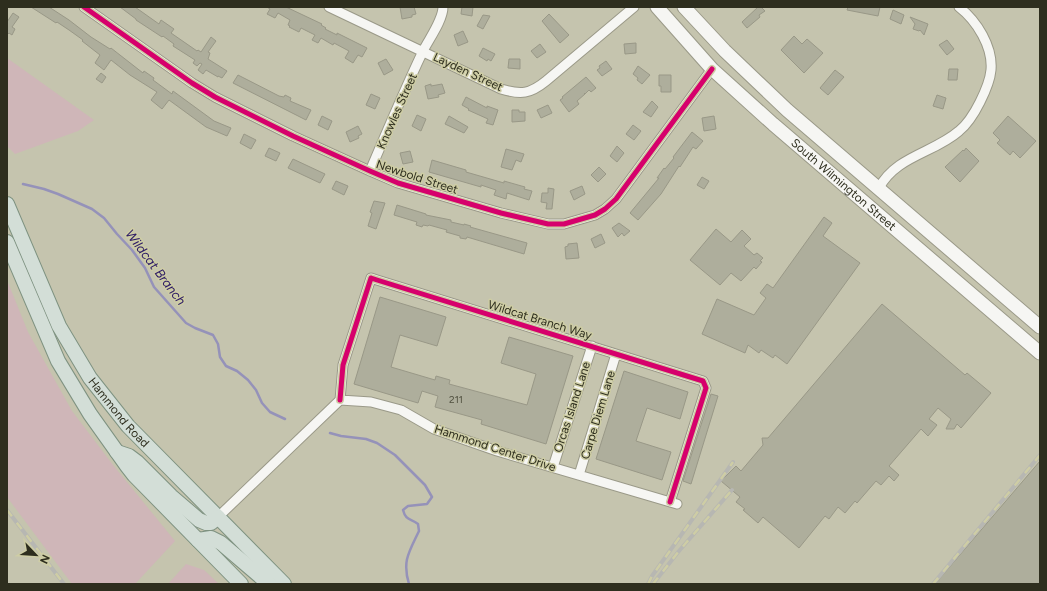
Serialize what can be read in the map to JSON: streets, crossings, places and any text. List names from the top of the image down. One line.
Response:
{"streets":{"main road":["South Wilmington Street","Hammond Road"],"street":["Layden Street","Knowles Street","Newbold Street","Wildcat Branch Way","Orcas Island Lane","Carpe Diem Lane","Hammond Center Drive"]},"crossings":[["Layden Street","Knowles Street"],["Knowles Street","Newbold Street"],["Newbold Street","South Wilmington Street"],["Wildcat Branch Way","Orcas Island Lane"],["Wildcat Branch Way","Carpe Diem Lane"],["Wildcat Branch Way","Hammond Center Drive"],["Orcas Island Lane","Hammond Center Drive"],["Carpe Diem Lane","Hammond Center Drive"]],"water":["Wildcat Branch"],"house_numbers":["211"],"north":"bottom right"}
